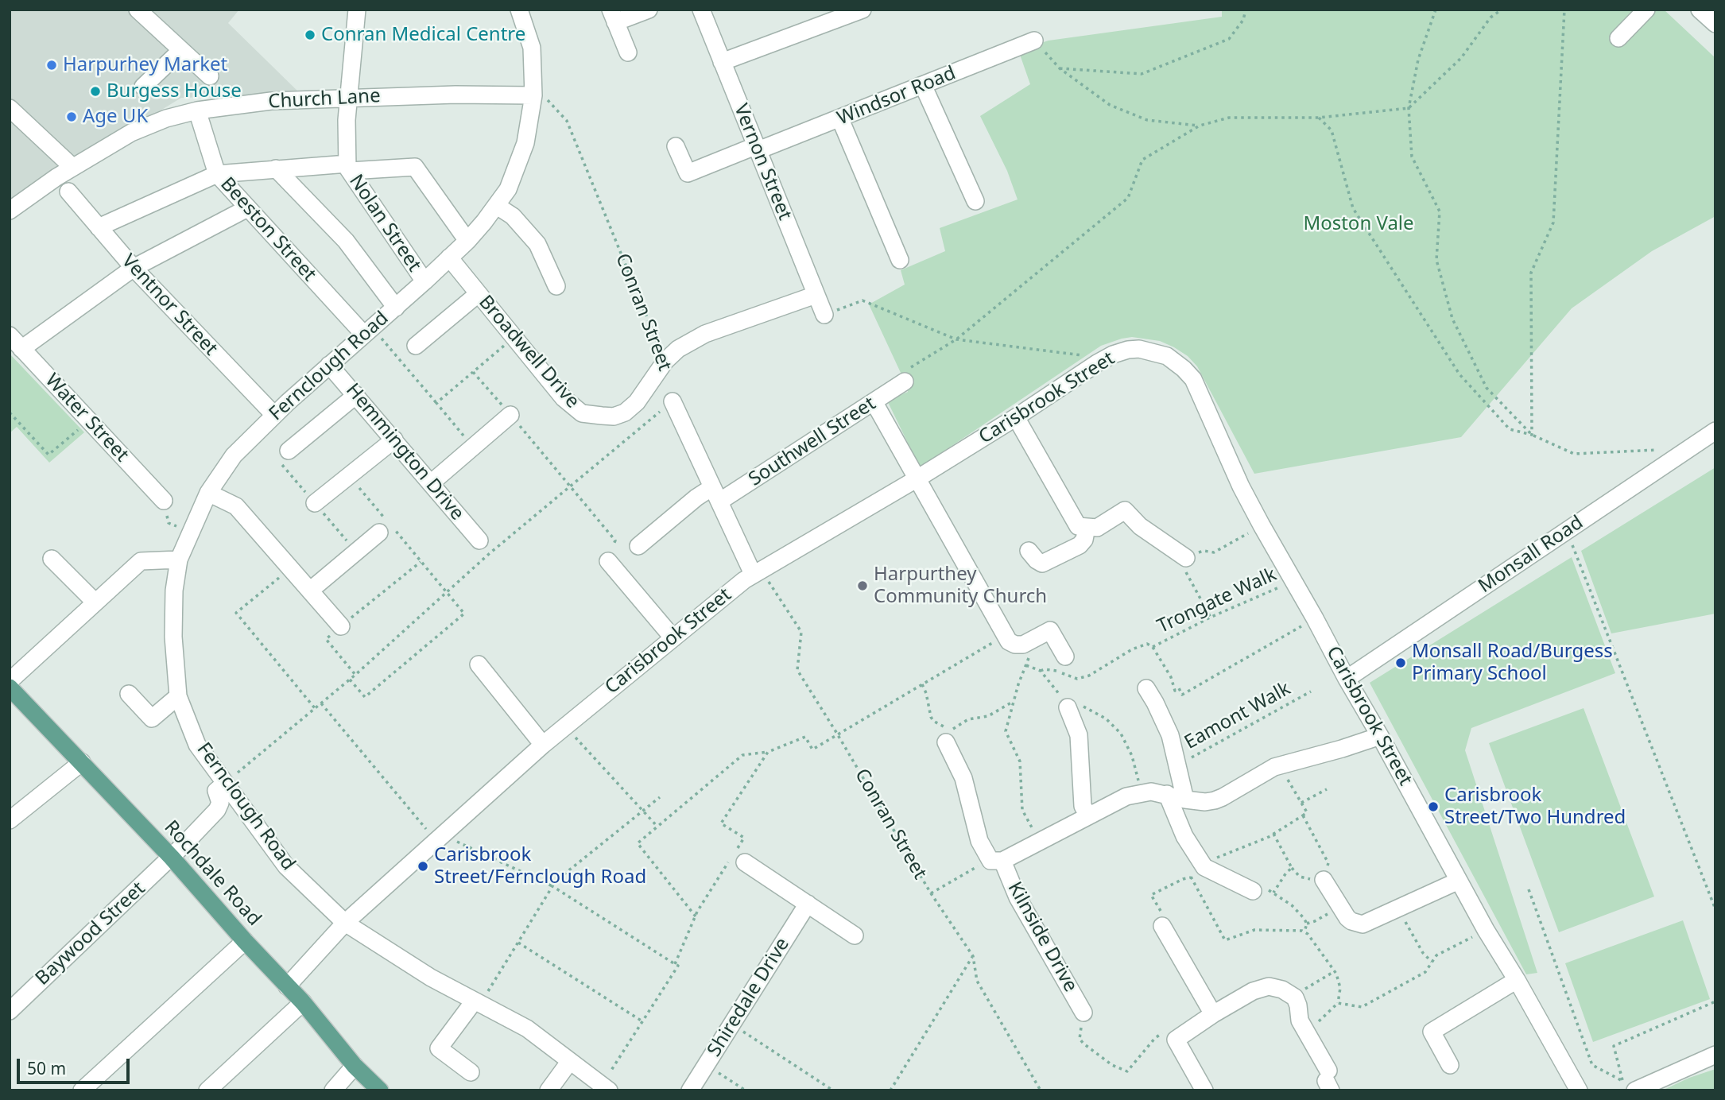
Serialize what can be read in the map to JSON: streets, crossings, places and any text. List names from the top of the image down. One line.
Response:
{"streets":{"main road":["Rochdale Road"],"street":["Windsor Road","Church Lane","Vernon Street","Nolan Street","Beeston Street","Ventnor Street","Broadwell Drive","Fernclough Road","Carisbrook Street","Water Street","Southwell Street","Hemmington Drive","Monsall Road","Baywood Street","Kilnside Drive","Shiredale Drive"],"path":["Conran Street","Trongate Walk","Eamont Walk"]},"crossings":[["Windsor Road","Vernon Street"],["Church Lane","Nolan Street"],["Church Lane","Beeston Street"],["Church Lane","Conran Street"],["Church Lane","Fernclough Road"],["Vernon Street","Broadwell Drive"],["Nolan Street","Fernclough Road"],["Beeston Street","Fernclough Road"],["Ventnor Street","Fernclough Road"],["Conran Street","Broadwell Drive"],["Conran Street","Fernclough Road"],["Conran Street","Carisbrook Street"],["Broadwell Drive","Fernclough Road"],["Fernclough Road","Carisbrook Street"],["Fernclough Road","Hemmington Drive"],["Fernclough Road","Baywood Street"],["Carisbrook Street","Monsall Road"],["Carisbrook Street","Trongate Walk"],["Carisbrook Street","Rochdale Road"],["Rochdale Road","Baywood Street"]],"parks":["Moston Vale"],"places":["Conran Medical Centre","Harpurhey Market","Burgess House","Age UK","Harpurthey Community Church","Monsall Road/Burgess Primary School","Carisbrook Street/Two Hundred","Carisbrook Street/Fernclough Road"],"scale_bar":"50 m"}
